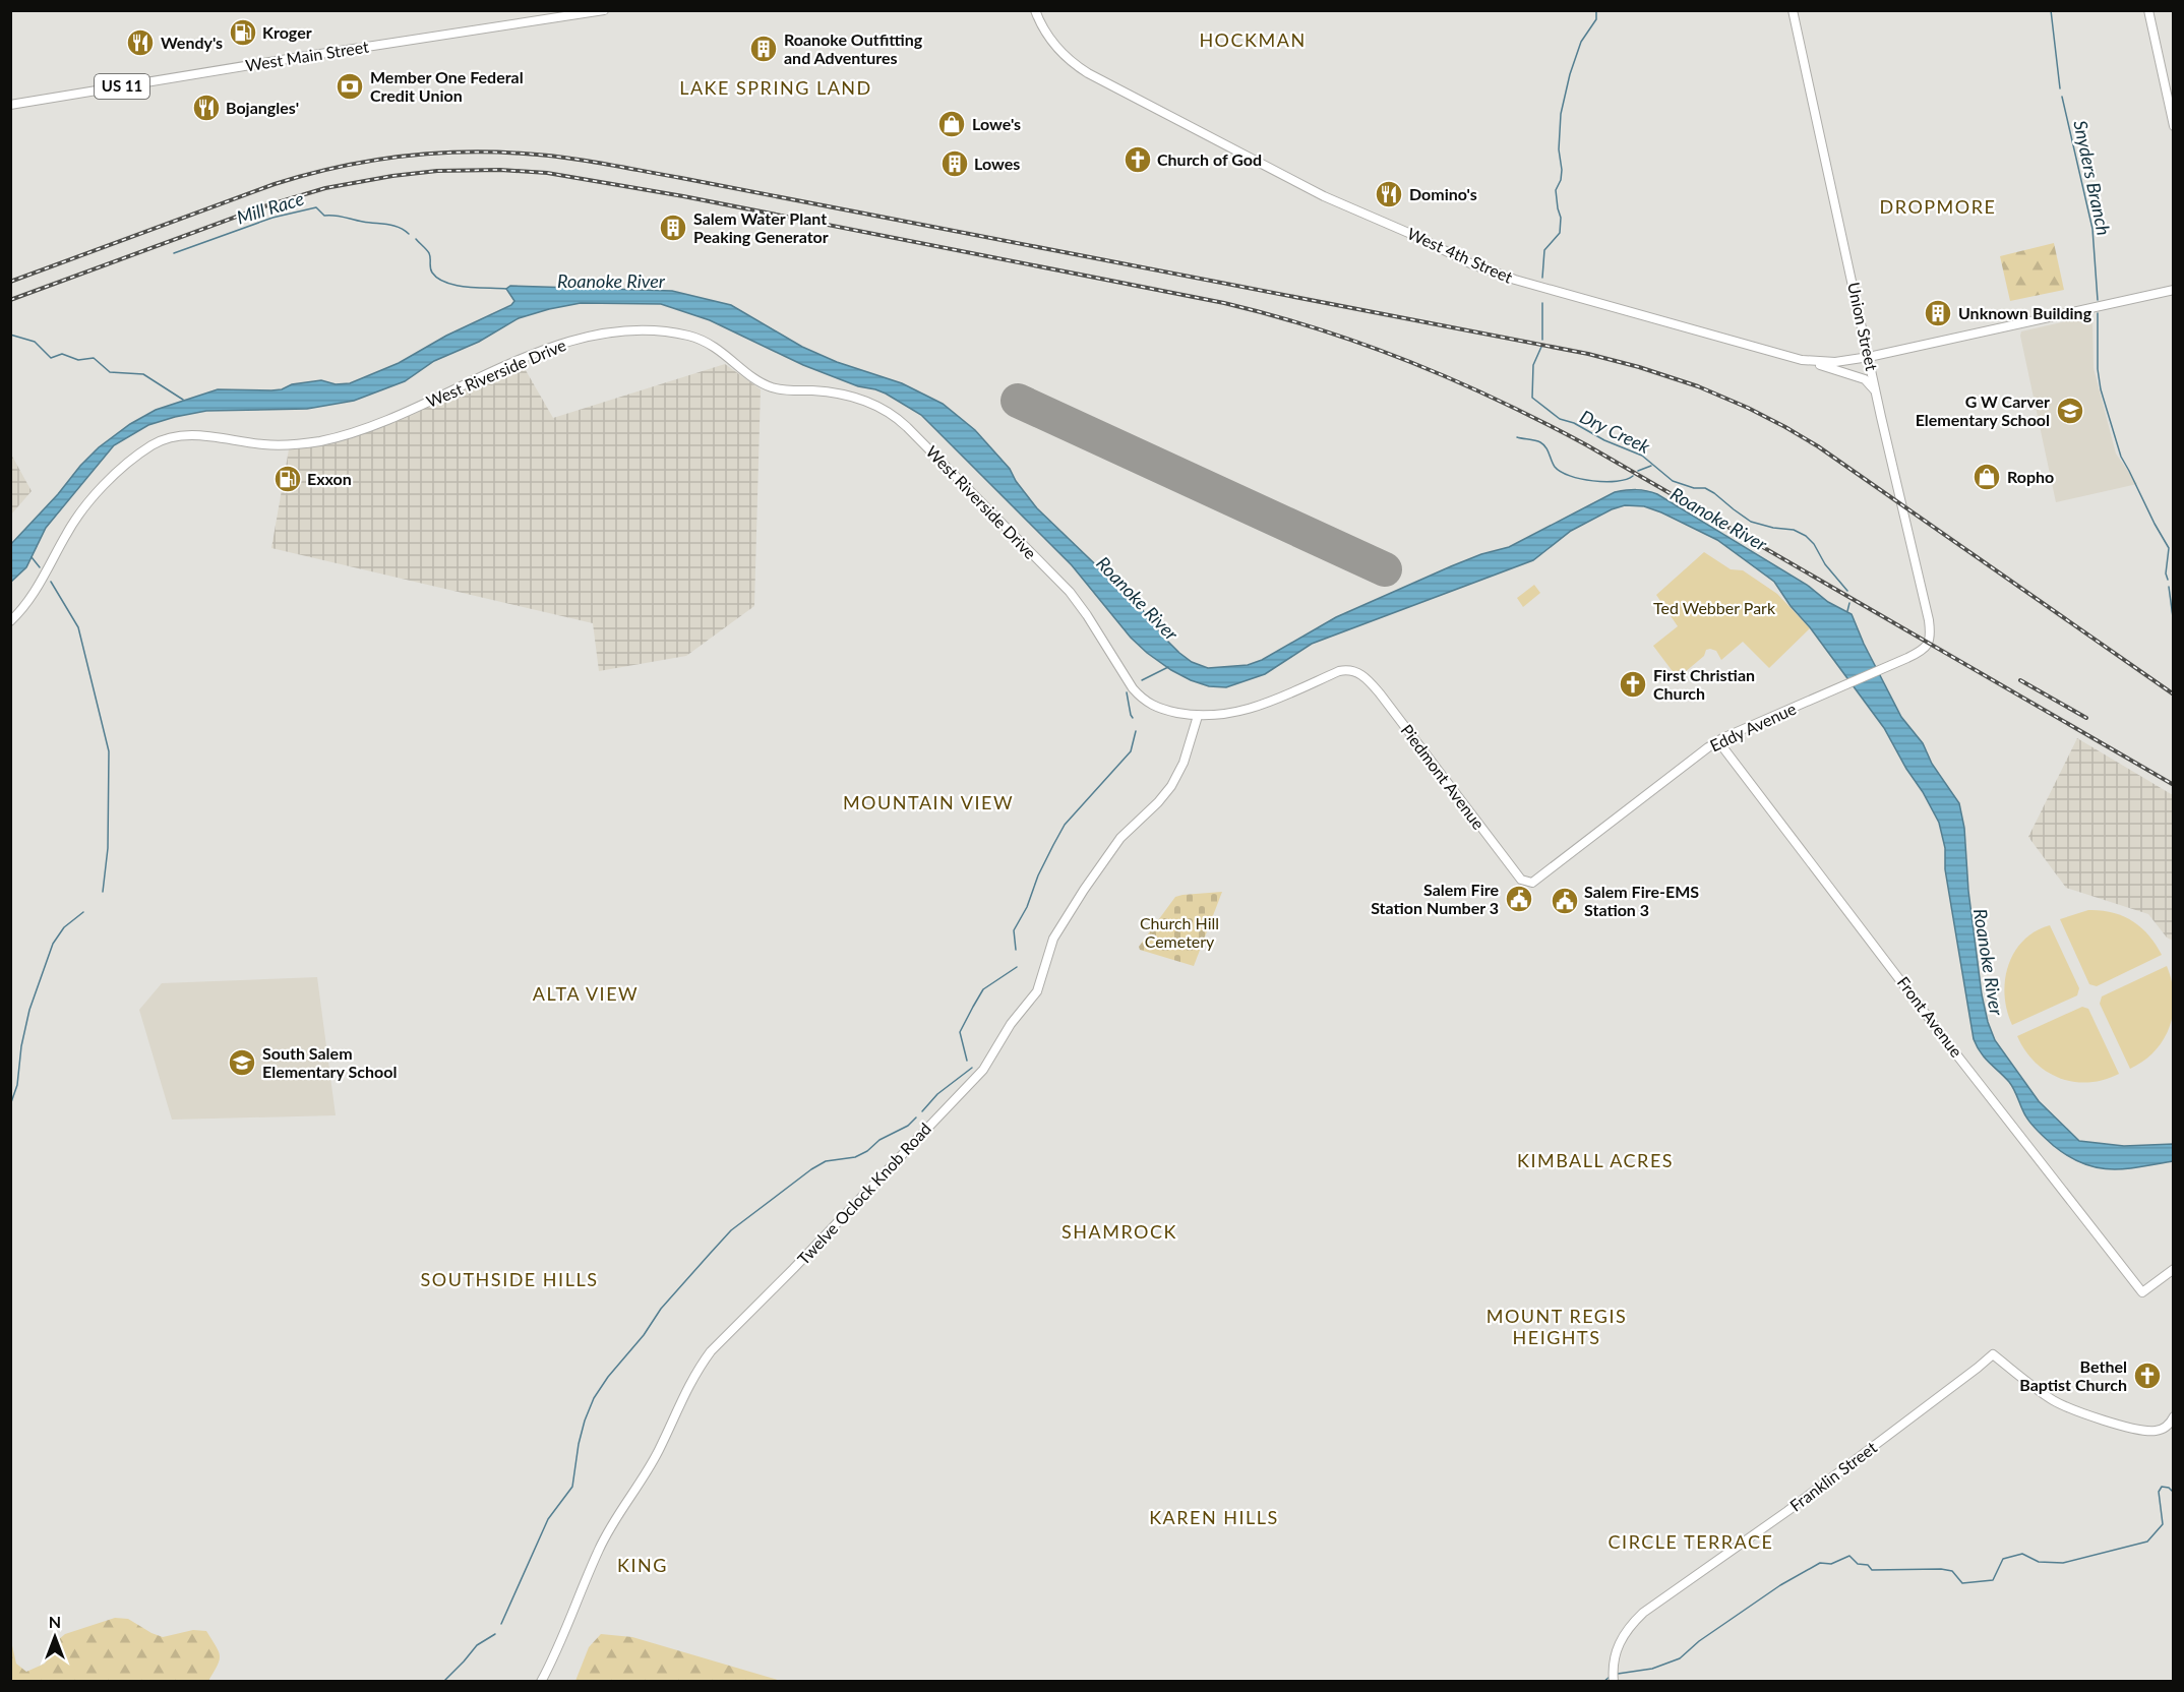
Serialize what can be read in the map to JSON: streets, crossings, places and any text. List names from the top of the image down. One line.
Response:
{"streets":{"main road":["West Main Street","US 11"],"street":["West 4th Street","Union Street","West Riverside Drive","Eddy Avenue","Piedmont Avenue","Front Avenue","Twelve Oclock Knob Road","Franklin Street"]},"crossings":[["West 4th Street","Union Street"],["Union Street","Eddy Avenue"],["West Riverside Drive","Piedmont Avenue"],["West Riverside Drive","Twelve Oclock Knob Road"],["Eddy Avenue","Piedmont Avenue"],["Eddy Avenue","Front Avenue"]],"districts":["HOCKMAN","LAKE SPRING LAND","DROPMORE","MOUNTAIN VIEW","ALTA VIEW","KIMBALL ACRES","SHAMROCK","SOUTHSIDE HILLS","MOUNT REGIS HEIGHTS","KAREN HILLS","CIRCLE TERRACE","KING"],"water":["Snyders Branch","Mill Race","Roanoke River","Dry Creek"],"parks":["Ted Webber Park","Church Hill Cemetery"],"places":{"fuel station":["Kroger","Exxon"],"restaurant":["Wendy's","Bojangles'","Domino's"],"building":["Roanoke Outfitting and Adventures","Lowes","Salem Water Plant Peaking Generator","Unknown Building"],"bank":["Member One Federal Credit Union"],"shop":["Lowe's","Ropho"],"church":["Church of God","First Christian Church","Bethel Baptist Church"],"school or university":["G W Carver Elementary School","South Salem Elementary School"],"public building":["Salem Fire Station Number 3","Salem Fire-EMS Station 3"]},"north":"top"}
